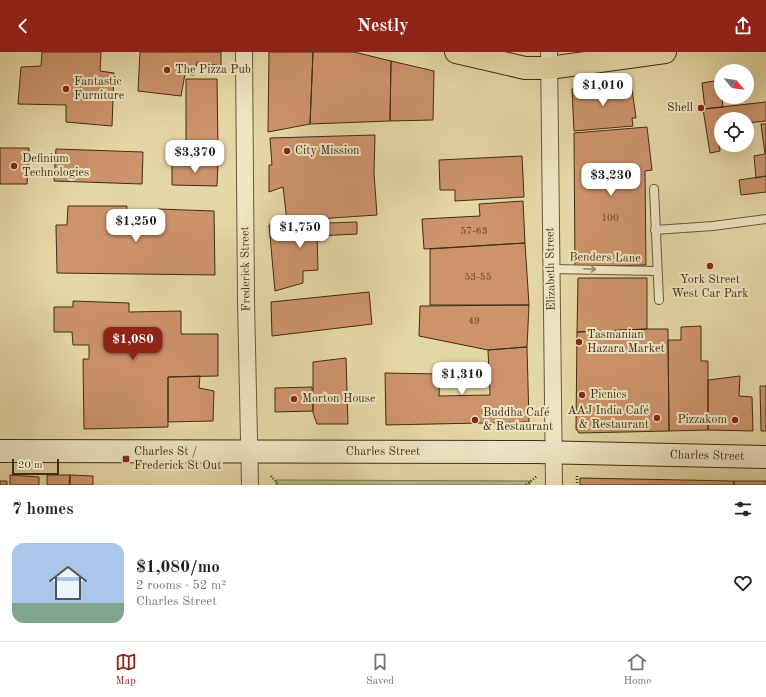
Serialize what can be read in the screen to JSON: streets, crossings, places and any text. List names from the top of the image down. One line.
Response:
{"streets":{"street":["Frederick Street","Elizabeth Street","Charles Street"],"lane":["Benders Lane"]},"crossings":[["Benders Lane","Elizabeth Street"],["Frederick Street","Charles Street"],["Elizabeth Street","Charles Street"]],"one_way":["Benders Lane"],"places":{"other":["The Pizza Pub","Fantastic Furniture","Shell","City Mission","Definium Technologies","York Street West Car Park","Tasmanian Hazara Market","Picnics","Morton House","AAJ India Café & Restaurant","Buddha Café & Restaurant","Pizzakom"],"transit":["Charles St / Frederick St Out"]},"house_numbers":["100","57-63","53-55","49"],"scale_bar":"20 m","north":"bottom right","page":{"header":"Nestly","price":["$1,010","$3,370","$3,230","$1,250","$1,750","$1,080","$1,310"],"scale":"20 m","heading":"7 homes","list":[{"name":"$1,080/mo","note":"2 rooms · 52 m² · Charles Street"}],"tabs":["Map","Saved","Home"]}}
